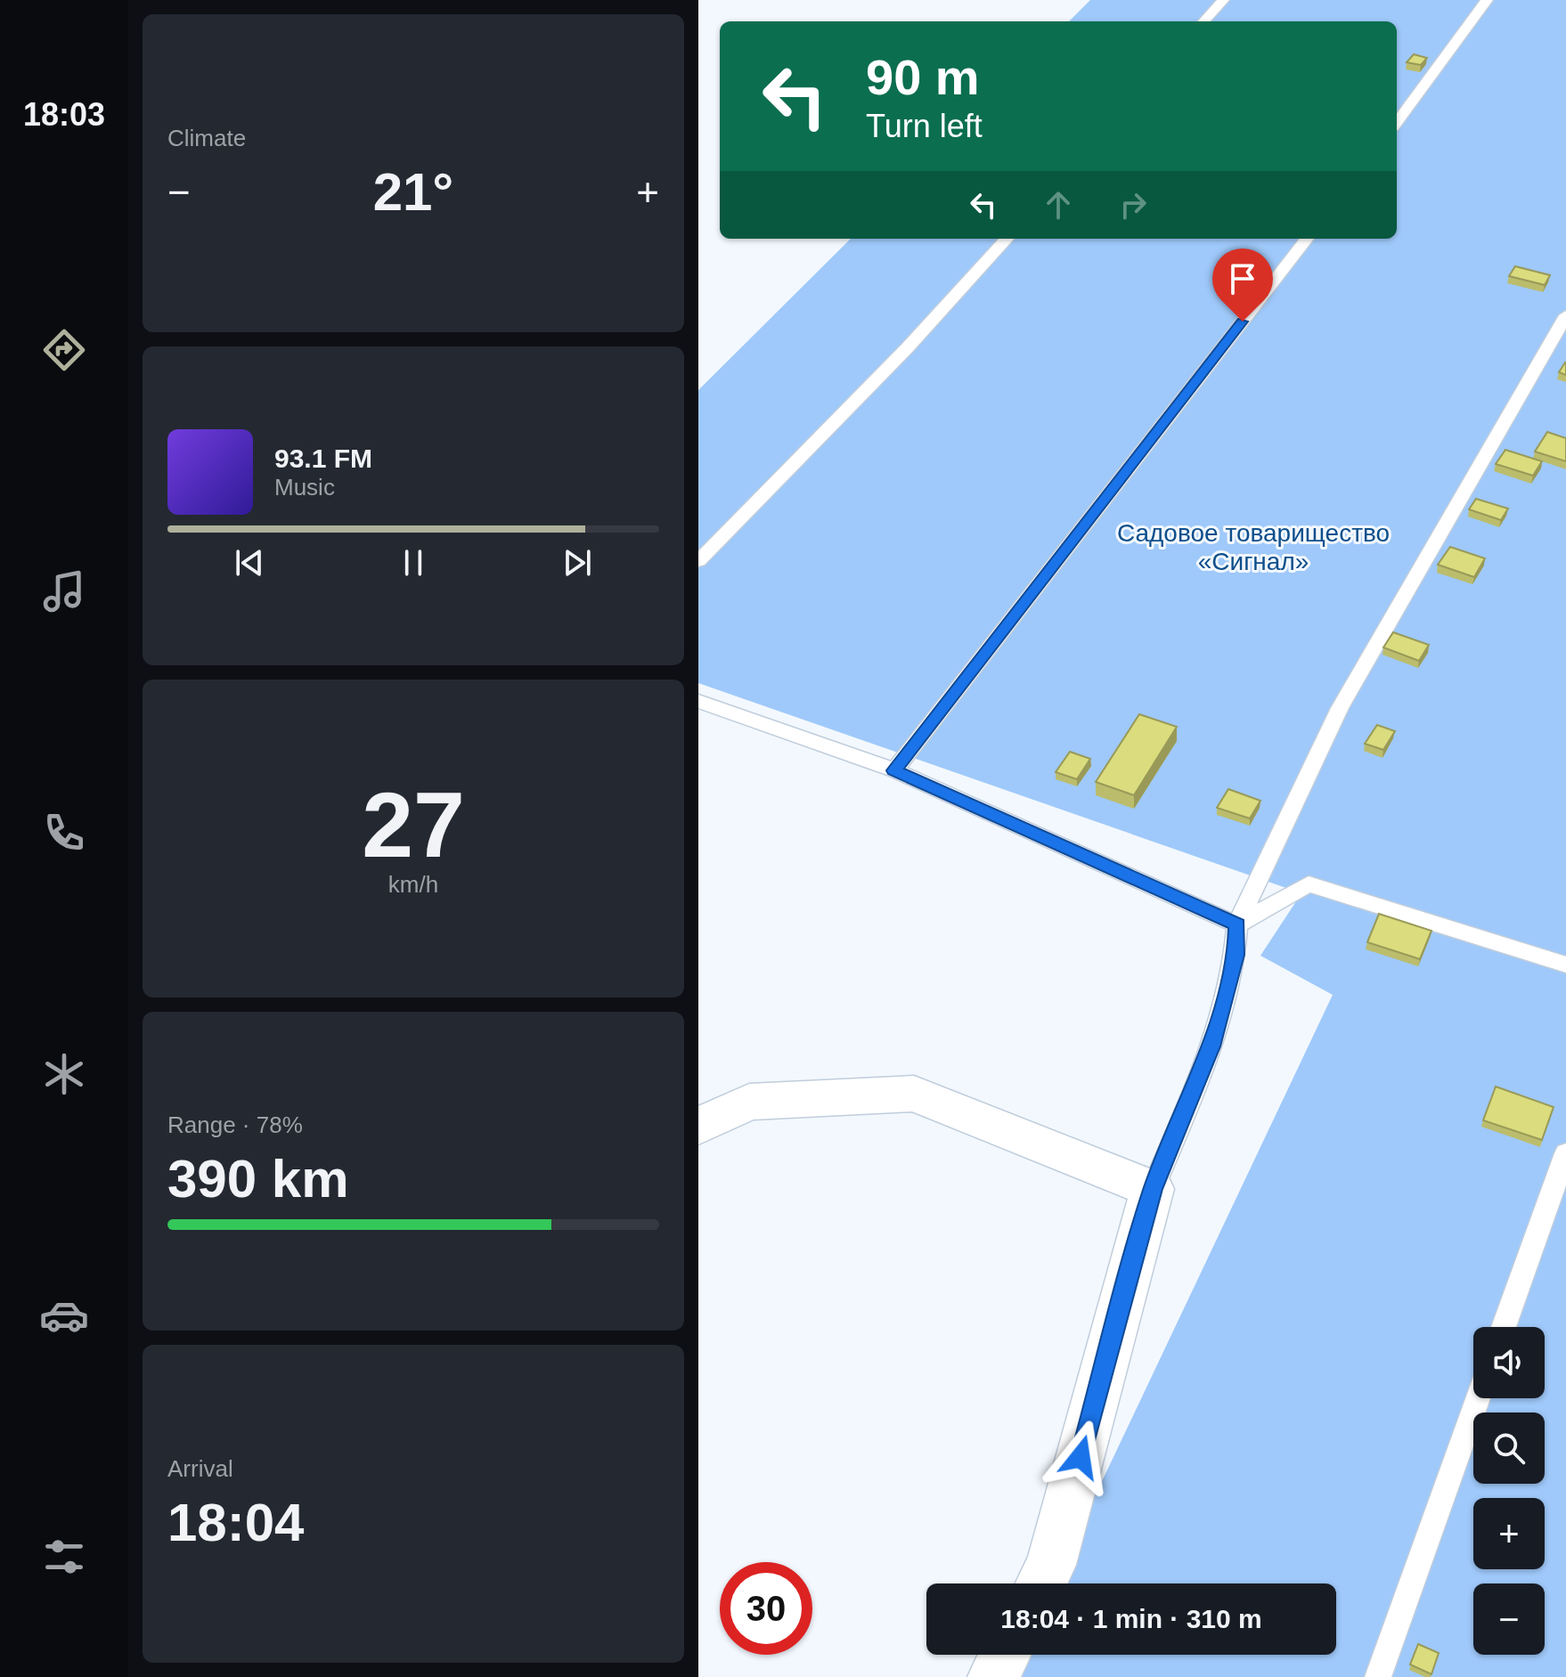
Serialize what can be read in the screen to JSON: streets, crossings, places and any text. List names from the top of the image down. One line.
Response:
{"parks":["Садовое товарищество «Сигнал»"],"page":{"tabs":"18:03","tile":["Climate",["27","km/h"],["Range · 78%","390 km"],["Arrival","18:04"]],"turn":["90 m","Turn left"],"heat":["−","21°","+"],"song":["93.1 FM","Music"],"map_buttons":["+","−"],"limit":"30","trip":"18:04 · 1 min · 310 m"}}
